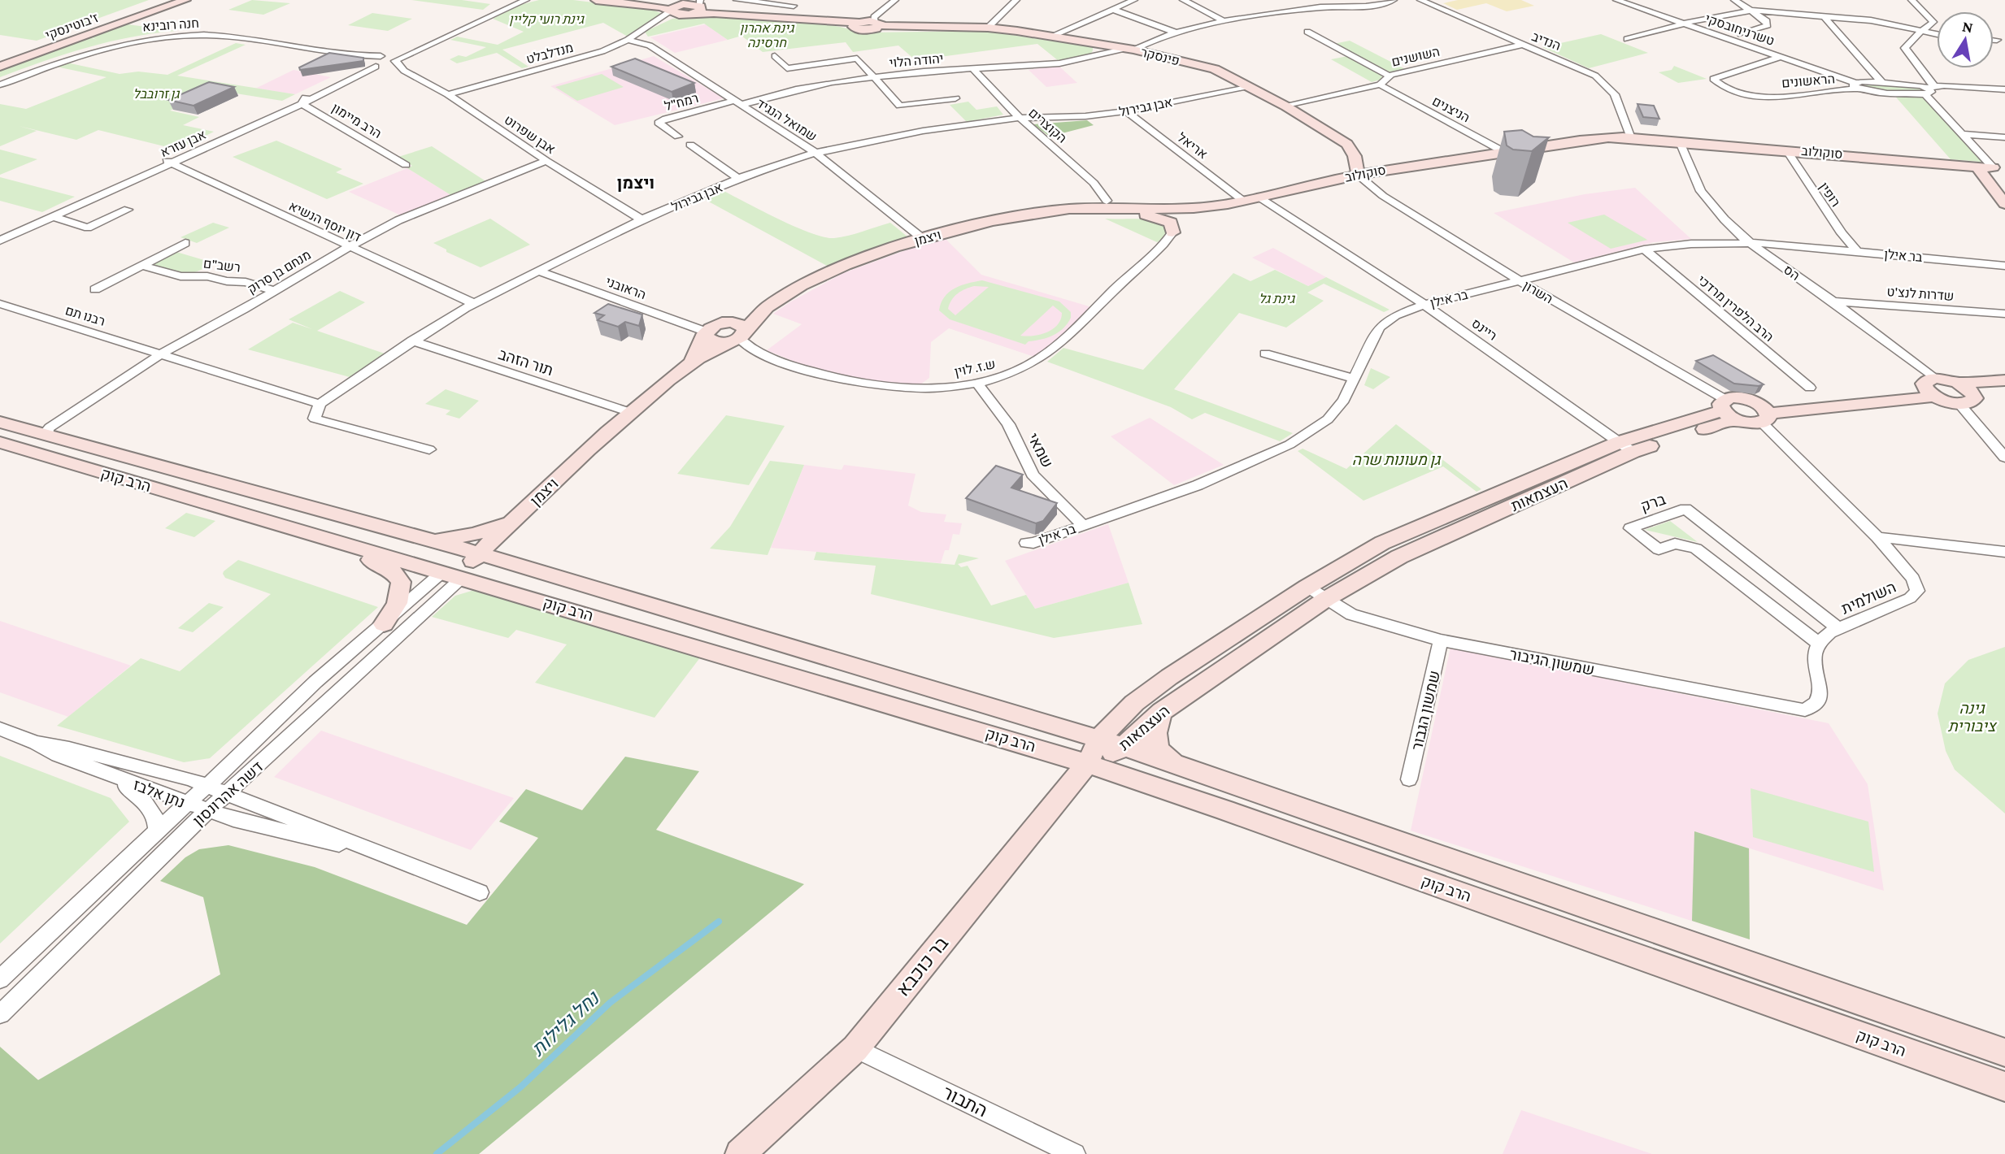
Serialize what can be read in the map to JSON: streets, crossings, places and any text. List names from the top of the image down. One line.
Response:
{"streets":{"street":["חנה רובינא","ז'בוטינסקי","טשרניחובסקי","הנדיב","מנדלבלט","פינסקר","השושנים","יהודה הלוי","הראשונים","רמח\"ל","אבן גבירול","הניצנים","שמואל הנגיד","הרב מיימון","הקוצרים","אבן שפרוט","אבן עזרא","אריאל","סוקולוב","רופין","דון יוסף הנשיא","ויצמן","בר אילן","רשב\"ם","מנחם בן סרוק","הס","הראובני","השרון","שדרות לנצ'ט","הרב הלפרין מרדכי","רבנו תם","ריינס","תור הזהב","ש.ז. לוין","שמאי","הרב קוק","העצמאות","ברק","השולמית","שמשון הגיבור","שמשון הגבור","נתן אלבז","דשה אהרונסון","בר כוכבא","התבור"]},"crossings":[["חנה רובינא","אבן שפרוט"],["חנה רובינא","אבן עזרא"],["טשרניחובסקי","הראשונים"],["הנדיב","השושנים"],["הנדיב","סוקולוב"],["מנדלבלט","שמואל הנגיד"],["מנדלבלט","אבן שפרוט"],["פינסקר","השושנים"],["פינסקר","יהודה הלוי"],["פינסקר","אבן גבירול"],["פינסקר","סוקולוב"],["השושנים","הניצנים"],["יהודה הלוי","רמח\"ל"],["יהודה הלוי","שמואל הנגיד"],["יהודה הלוי","הקוצרים"],["רמח\"ל","שמואל הנגיד"],["אבן גבירול","שמואל הנגיד"],["אבן גבירול","הקוצרים"],["אבן גבירול","אבן שפרוט"],["אבן גבירול","אריאל"],["אבן גבירול","דון יוסף הנשיא"],["אבן גבירול","הראובני"],["אבן גבירול","רבנו תם"],["אבן גבירול","תור הזהב"],["הניצנים","סוקולוב"],["שמואל הנגיד","ויצמן"],["הרב מיימון","אבן עזרא"],["הקוצרים","ויצמן"],["אבן שפרוט","אבן עזרא"],["אבן שפרוט","מנחם בן סרוק"],["אבן עזרא","דון יוסף הנשיא"],["אריאל","ויצמן"],["סוקולוב","רופין"],["סוקולוב","ויצמן"],["סוקולוב","הס"],["סוקולוב","השרון"],["רופין","בר אילן"],["דון יוסף הנשיא","מנחם בן סרוק"],["ויצמן","הראובני"],["ויצמן","ריינס"],["ויצמן","תור הזהב"],["ויצמן","ש.ז. לוין"],["ויצמן","הרב קוק"],["ויצמן","דשה אהרונסון"],["בר אילן","הס"],["בר אילן","השרון"],["בר אילן","הרב הלפרין מרדכי"],["בר אילן","ריינס"],["בר אילן","שמאי"],["רשב\"ם","מנחם בן סרוק"],["מנחם בן סרוק","רבנו תם"],["מנחם בן סרוק","הרב קוק"],["הס","שדרות לנצ'ט"],["השרון","העצמאות"],["ריינס","העצמאות"],["ש.ז. לוין","שמאי"],["הרב קוק","העצמאות"],["הרב קוק","דשה אהרונסון"],["הרב קוק","בר כוכבא"],["העצמאות","שמשון הגיבור"],["העצמאות","בר כוכבא"],["ברק","השולמית"],["ברק","שמשון הגיבור"],["השולמית","שמשון הגיבור"],["שמשון הגיבור","שמשון הגבור"],["נתן אלבז","דשה אהרונסון"],["בר כוכבא","התבור"]],"districts":["ויצמן"],"water":["נחל גלילות"],"parks":["גינת רועי קליין","גינת אהרון חרסינה","גן זרובבל","גינת גל","גן מעונות שרה","גינה ציבורית"],"north":"top"}
